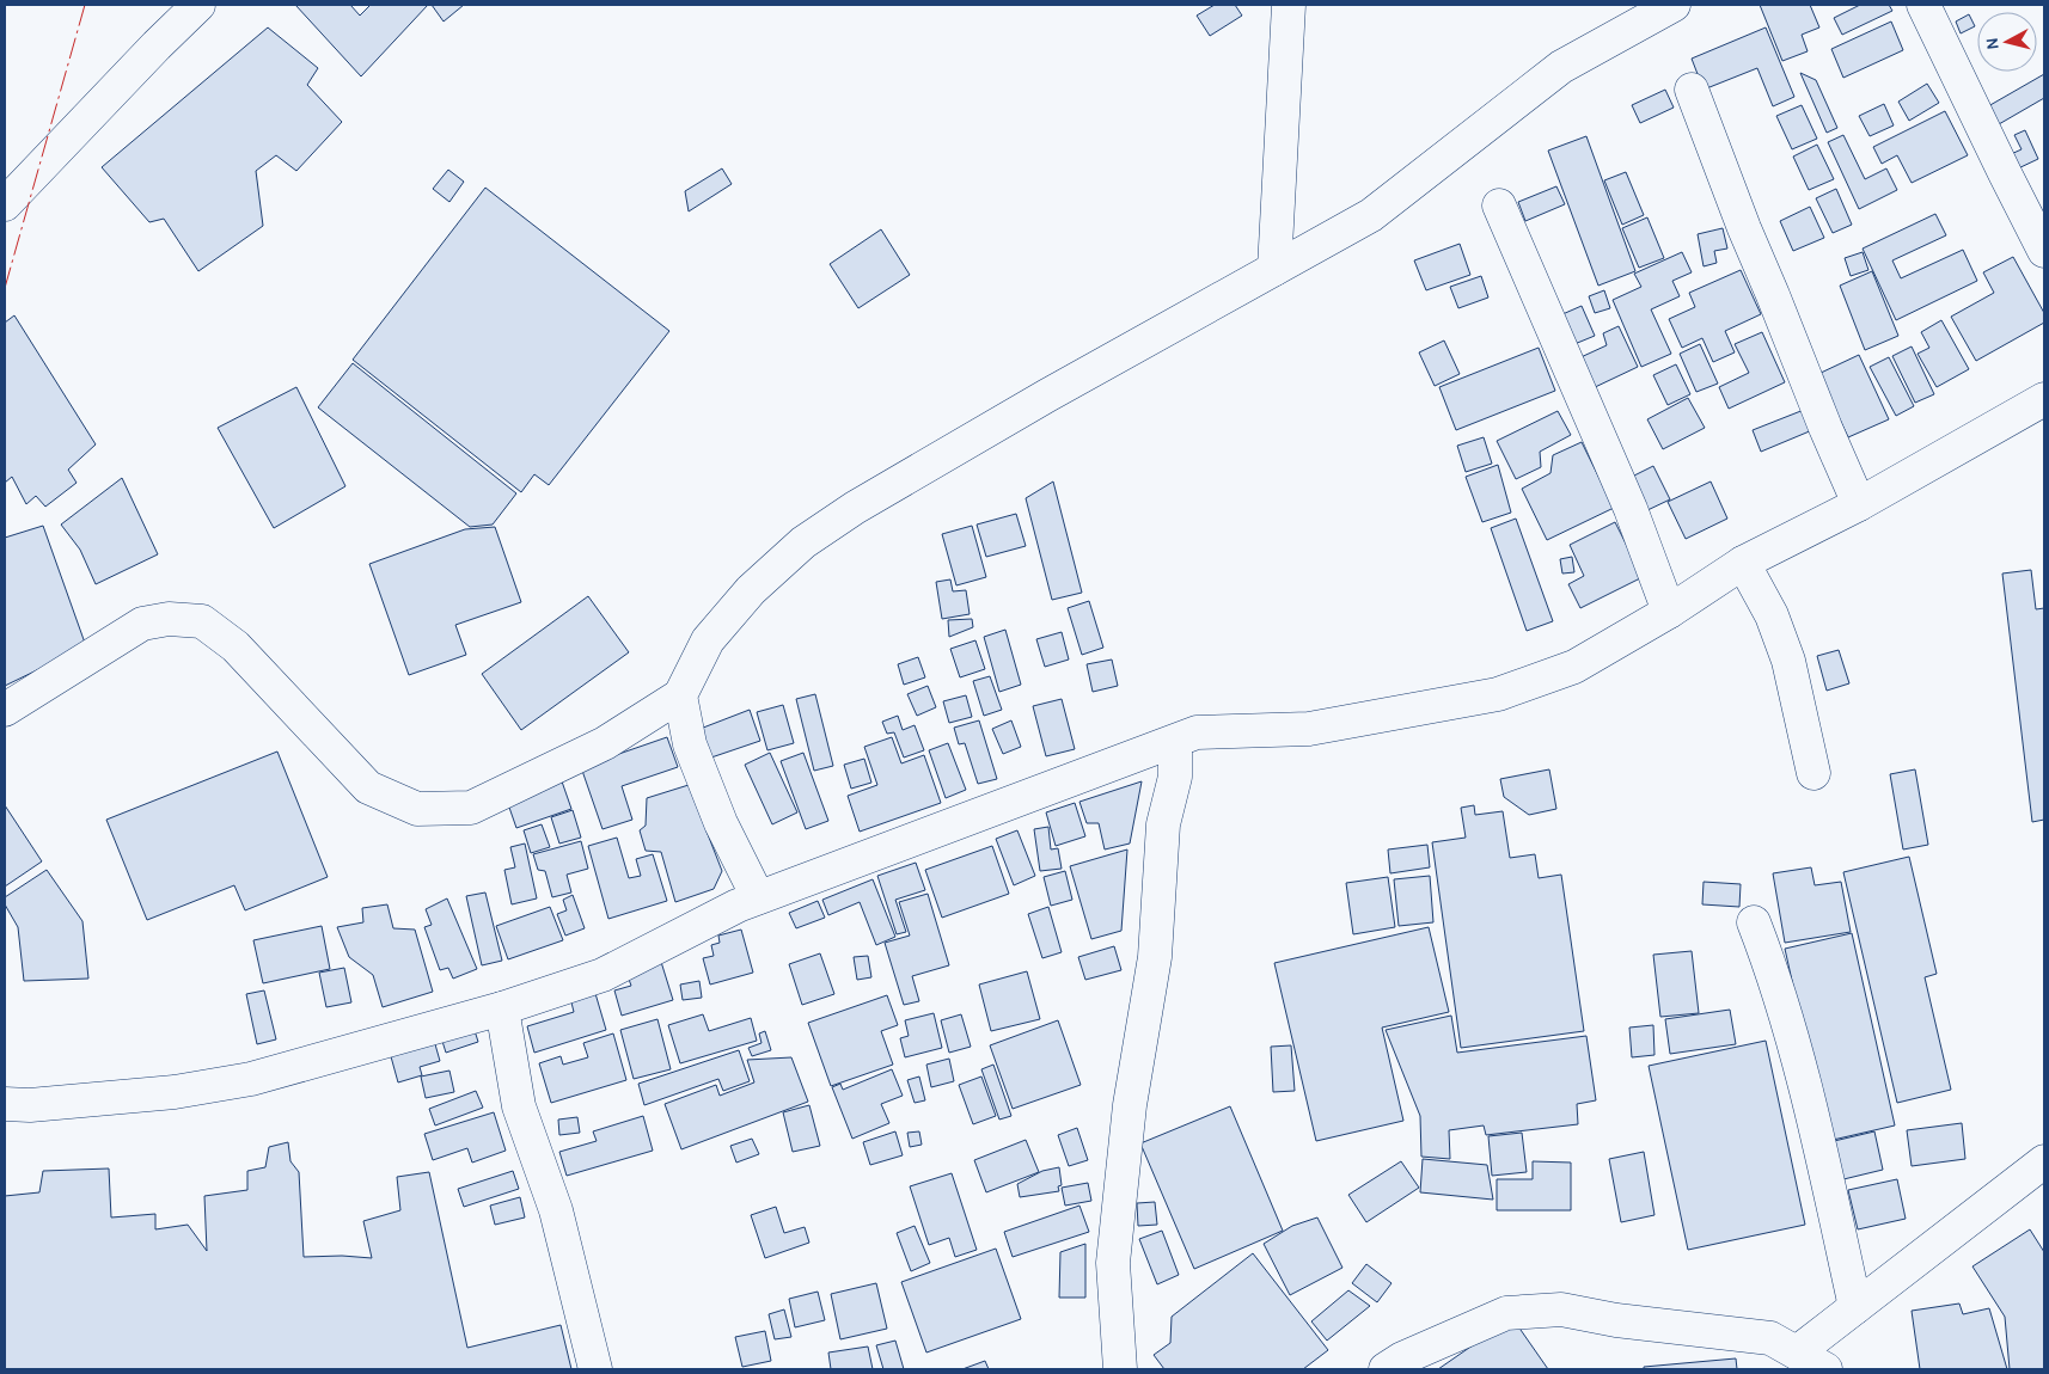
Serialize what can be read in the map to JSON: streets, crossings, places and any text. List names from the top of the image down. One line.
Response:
{"north":"left"}
